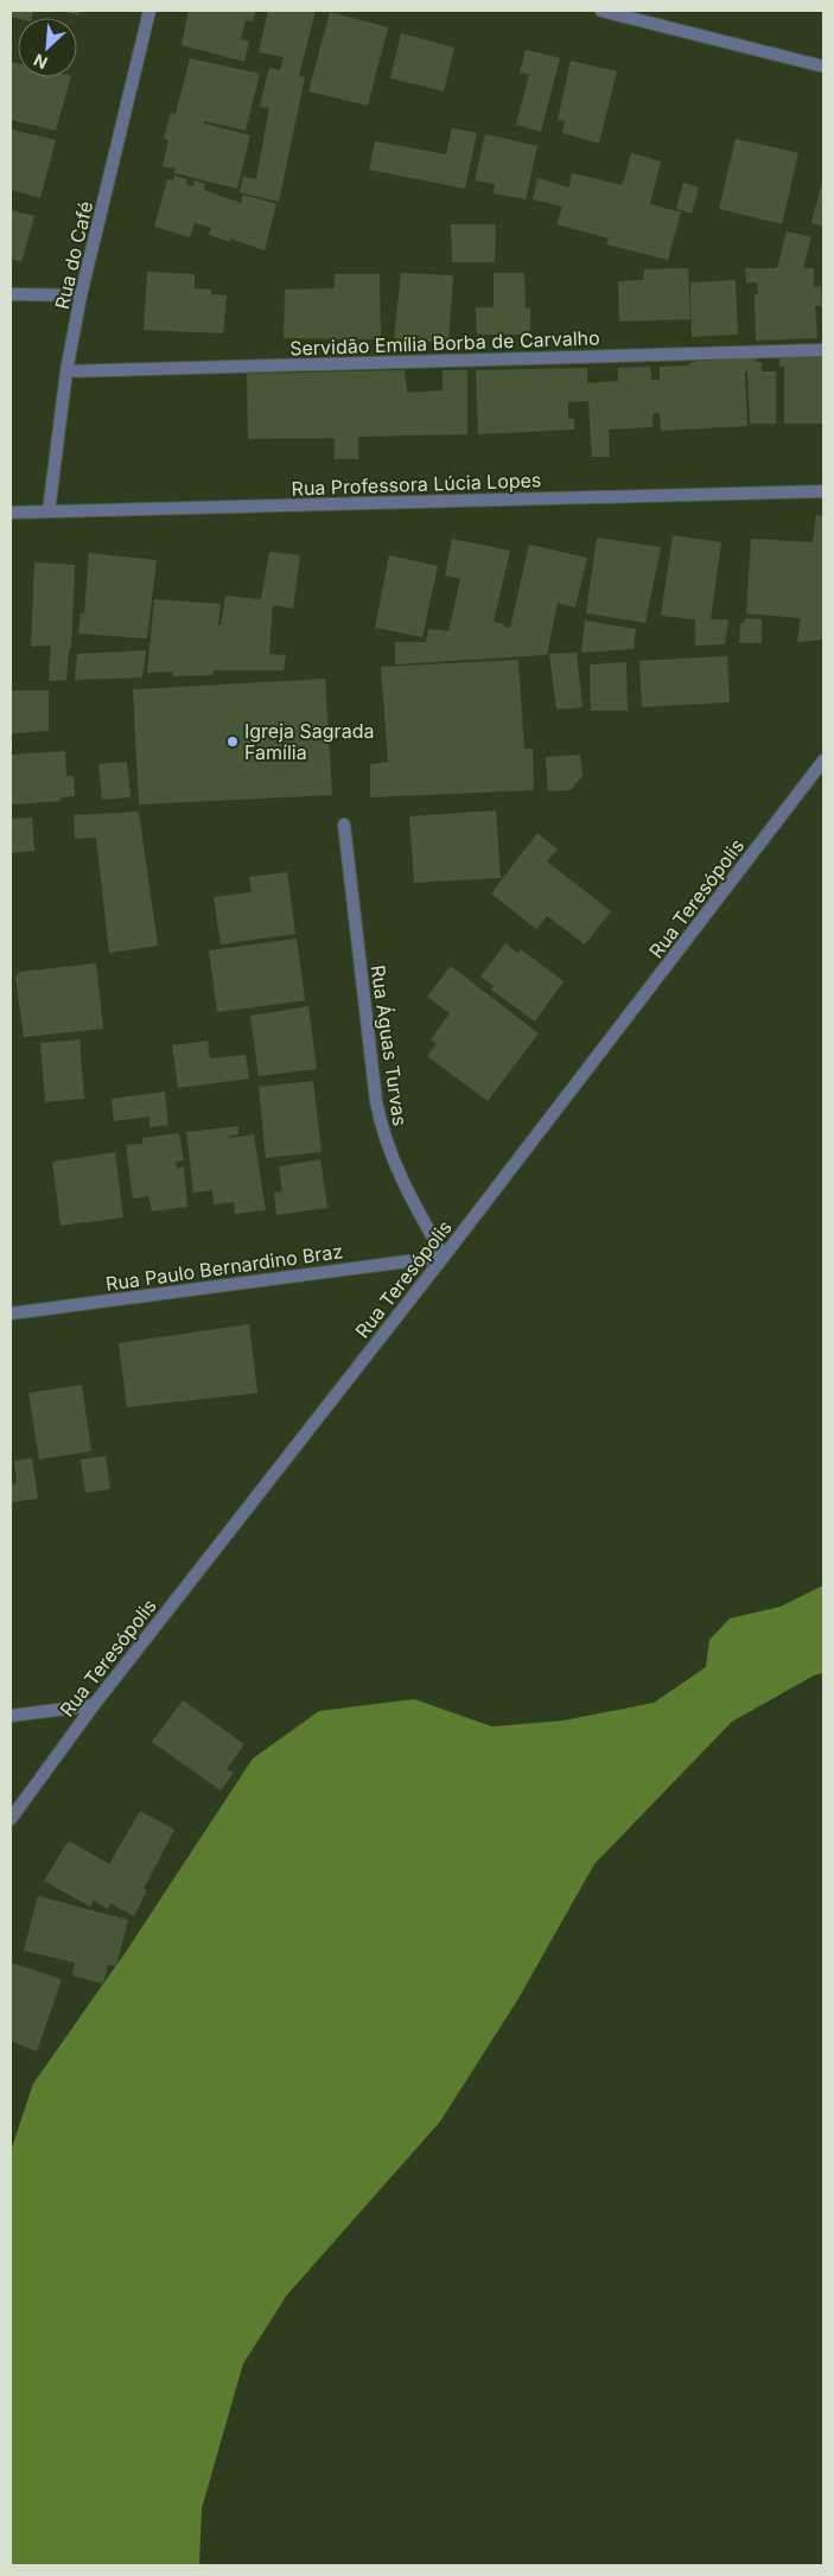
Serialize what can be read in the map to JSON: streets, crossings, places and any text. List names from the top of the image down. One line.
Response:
{"streets":{"street":["Rua do Café","Servidão Emília Borba de Carvalho","Rua Professora Lúcia Lopes","Rua Teresópolis","Rua Águas Turvas","Rua Paulo Bernardino Braz"]},"crossings":[["Rua do Café","Servidão Emília Borba de Carvalho"],["Rua do Café","Rua Professora Lúcia Lopes"],["Rua Teresópolis","Rua Águas Turvas"],["Rua Teresópolis","Rua Paulo Bernardino Braz"],["Rua Águas Turvas","Rua Paulo Bernardino Braz"]],"places":["Igreja Sagrada Família"],"north":"bottom left"}
